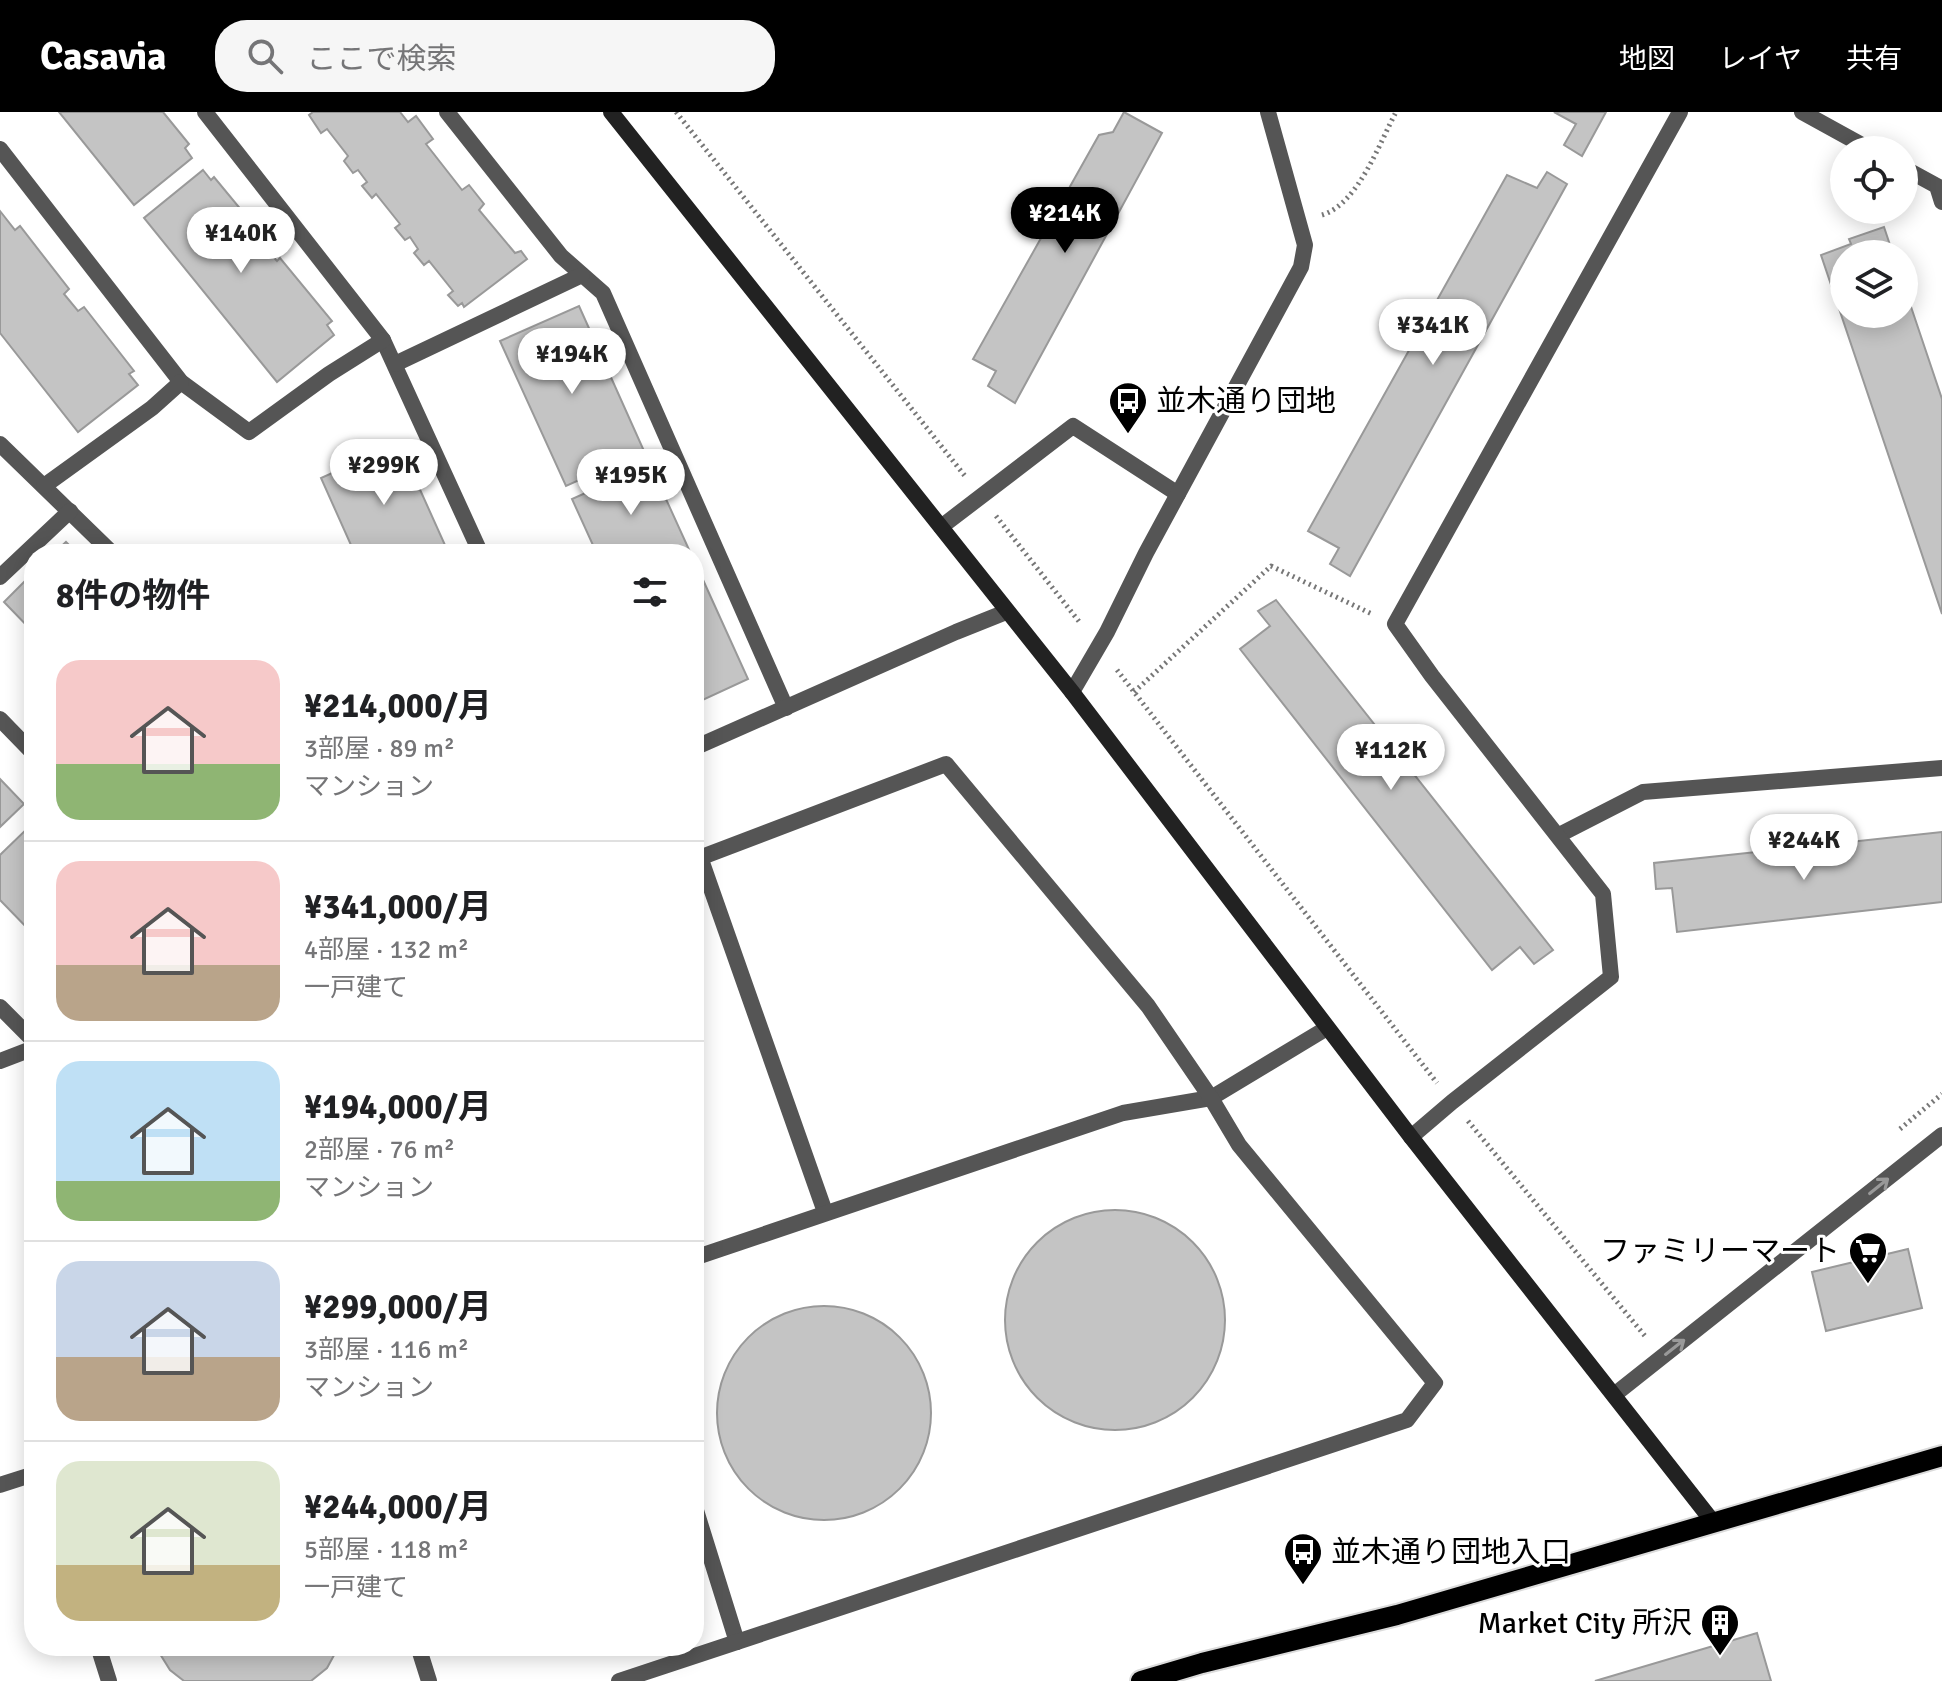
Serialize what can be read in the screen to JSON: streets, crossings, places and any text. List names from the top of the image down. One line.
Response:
{"places":{"bus stop":["並木通り団地","並木通り団地入口"],"supermarket":["ファミリーマート"],"building":["Market City 所沢"]},"page":{"header":"Casavia","search":"ここで検索","nav":["地図","レイヤ","共有"],"price":["¥214K","¥140K","¥341K","¥194K","¥299K","¥195K","¥112K","¥244K"],"heading":"8件の物件","list":[{"name":"¥214,000/月","note":"3部屋 · 89 m² · マンション"},{"name":"¥341,000/月","note":"4部屋 · 132 m² · 一戸建て"},{"name":"¥194,000/月","note":"2部屋 · 76 m² · マンション"},{"name":"¥299,000/月","note":"3部屋 · 116 m² · マンション"},{"name":"¥244,000/月","note":"5部屋 · 118 m² · 一戸建て"}]}}
